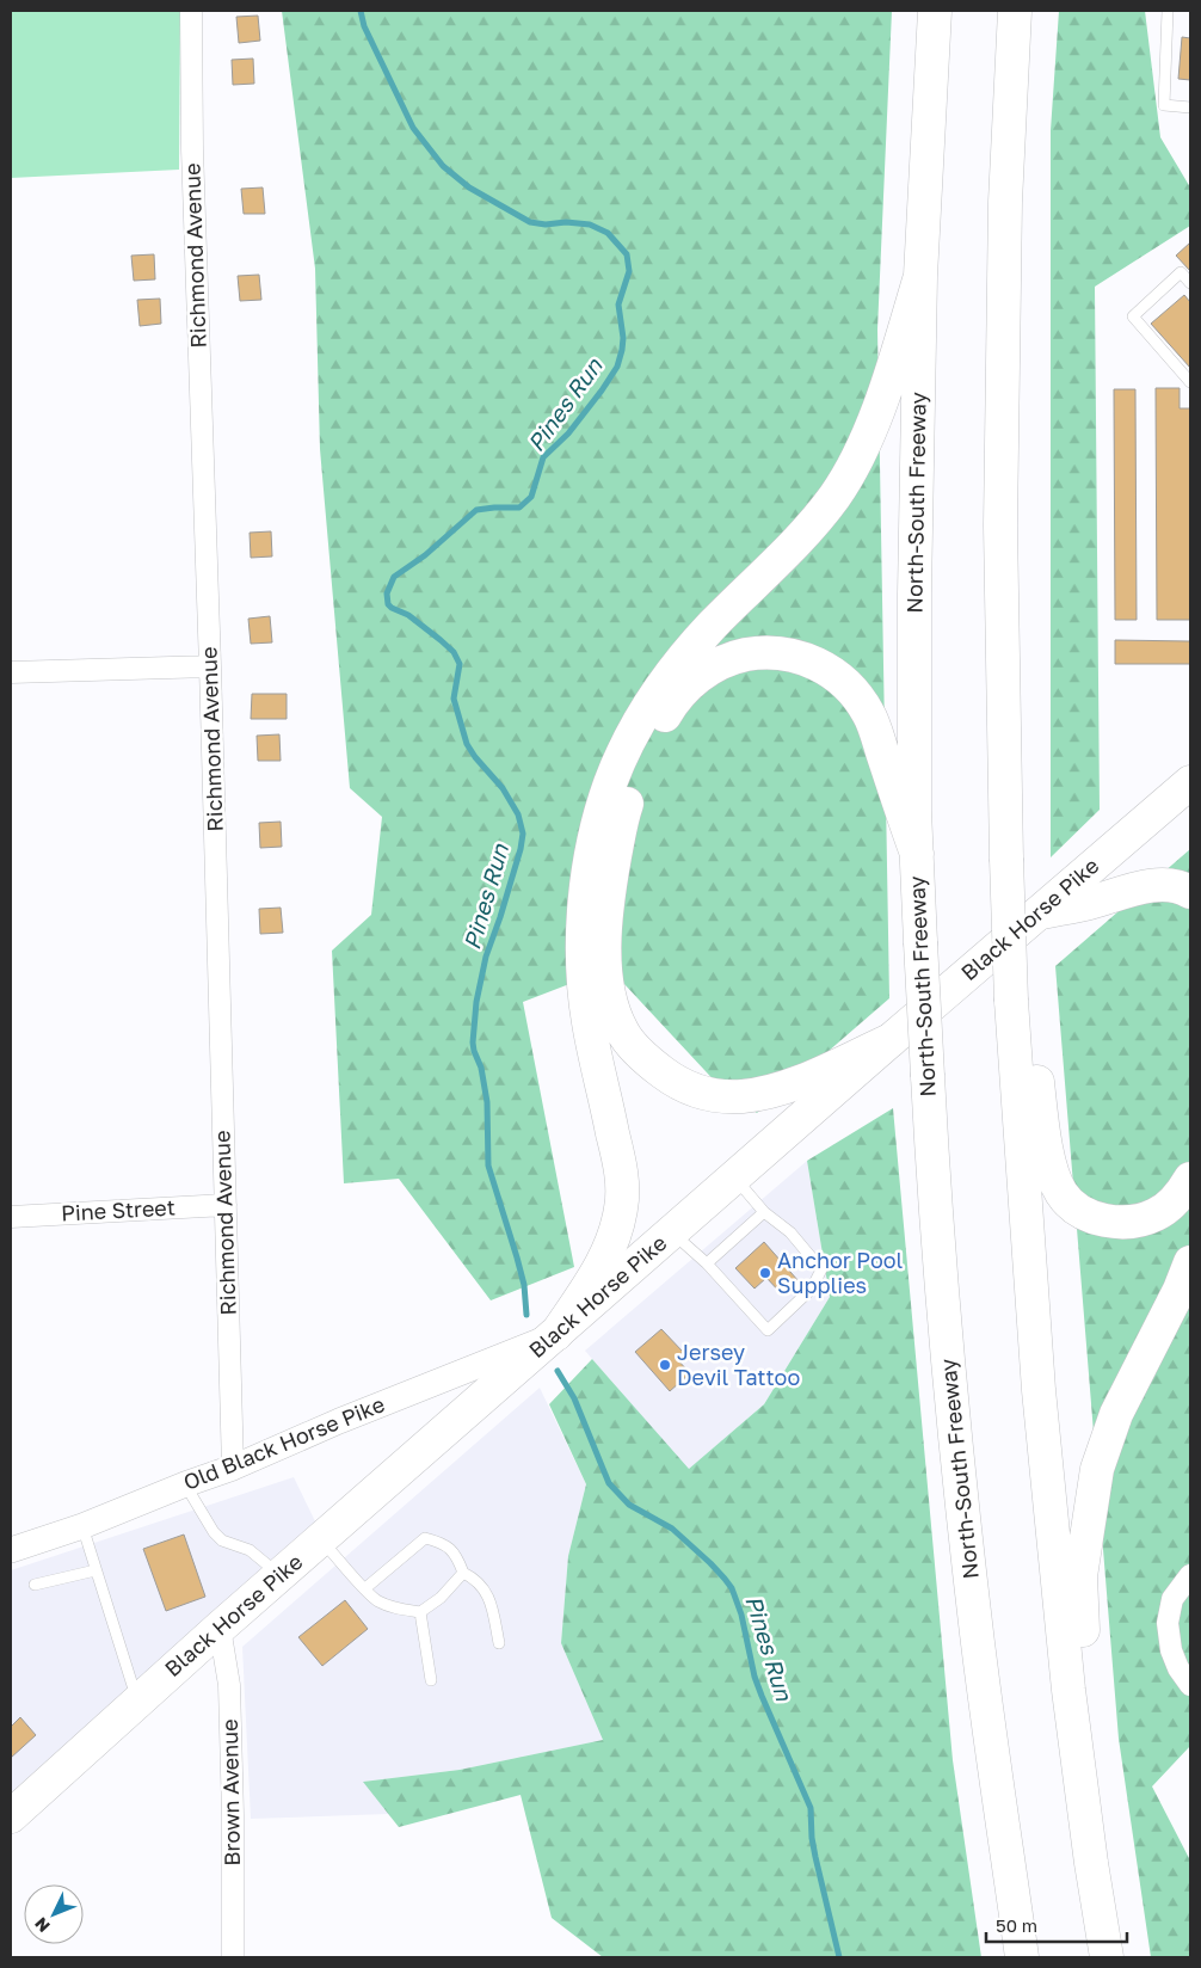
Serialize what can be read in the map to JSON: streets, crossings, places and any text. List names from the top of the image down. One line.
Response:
{"streets":{"main road":["North-South Freeway","Black Horse Pike"],"street":["Richmond Avenue","Pine Street","Old Black Horse Pike","Brown Avenue"]},"crossings":[["Richmond Avenue","Pine Street"],["Richmond Avenue","Old Black Horse Pike"],["Black Horse Pike","Old Black Horse Pike"],["Black Horse Pike","Brown Avenue"]],"water":["Pines Run"],"places":["Anchor Pool Supplies","Jersey Devil Tattoo"],"scale_bar":"50 m","north":"bottom left"}
